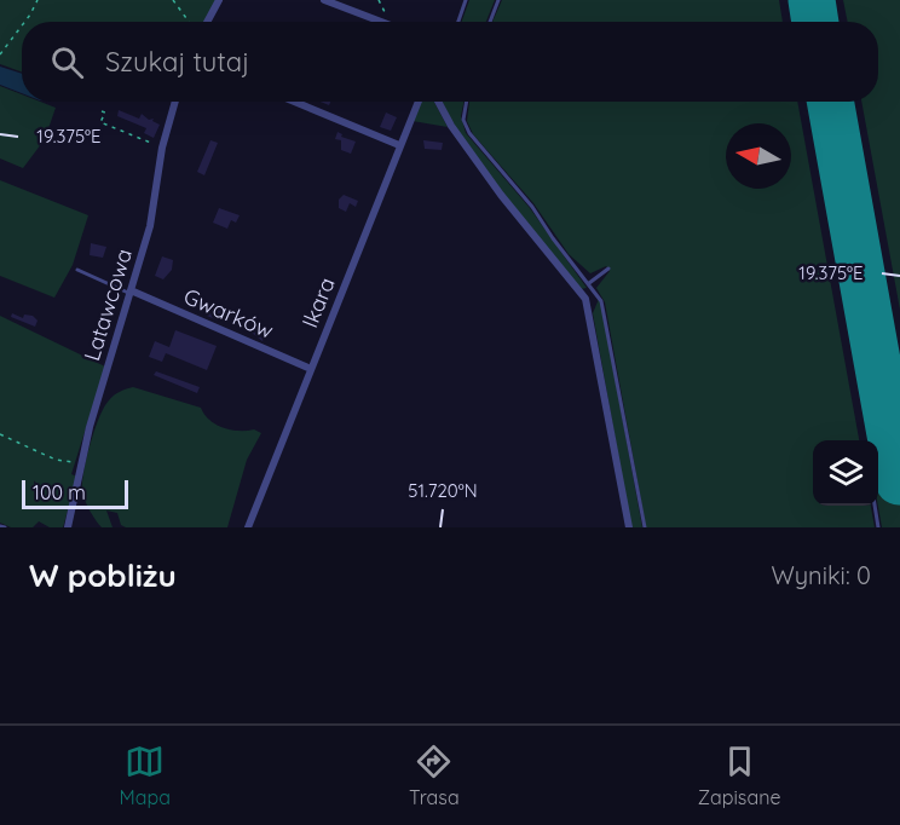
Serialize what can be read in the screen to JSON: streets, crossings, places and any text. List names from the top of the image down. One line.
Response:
{"streets":{"street":["Ikara","Latawcowa","Gwarków"]},"crossings":[["Ikara","Gwarków"],["Latawcowa","Gwarków"]],"scale_bar":"100 m","north":"left","page":{"search":"Szukaj tutaj","scale":"100 m","heading":["W pobliżu","Wyniki: 0"],"nav":["Mapa","Trasa","Zapisane"]},"coordinates":["19.375°E","51.720°N"]}
